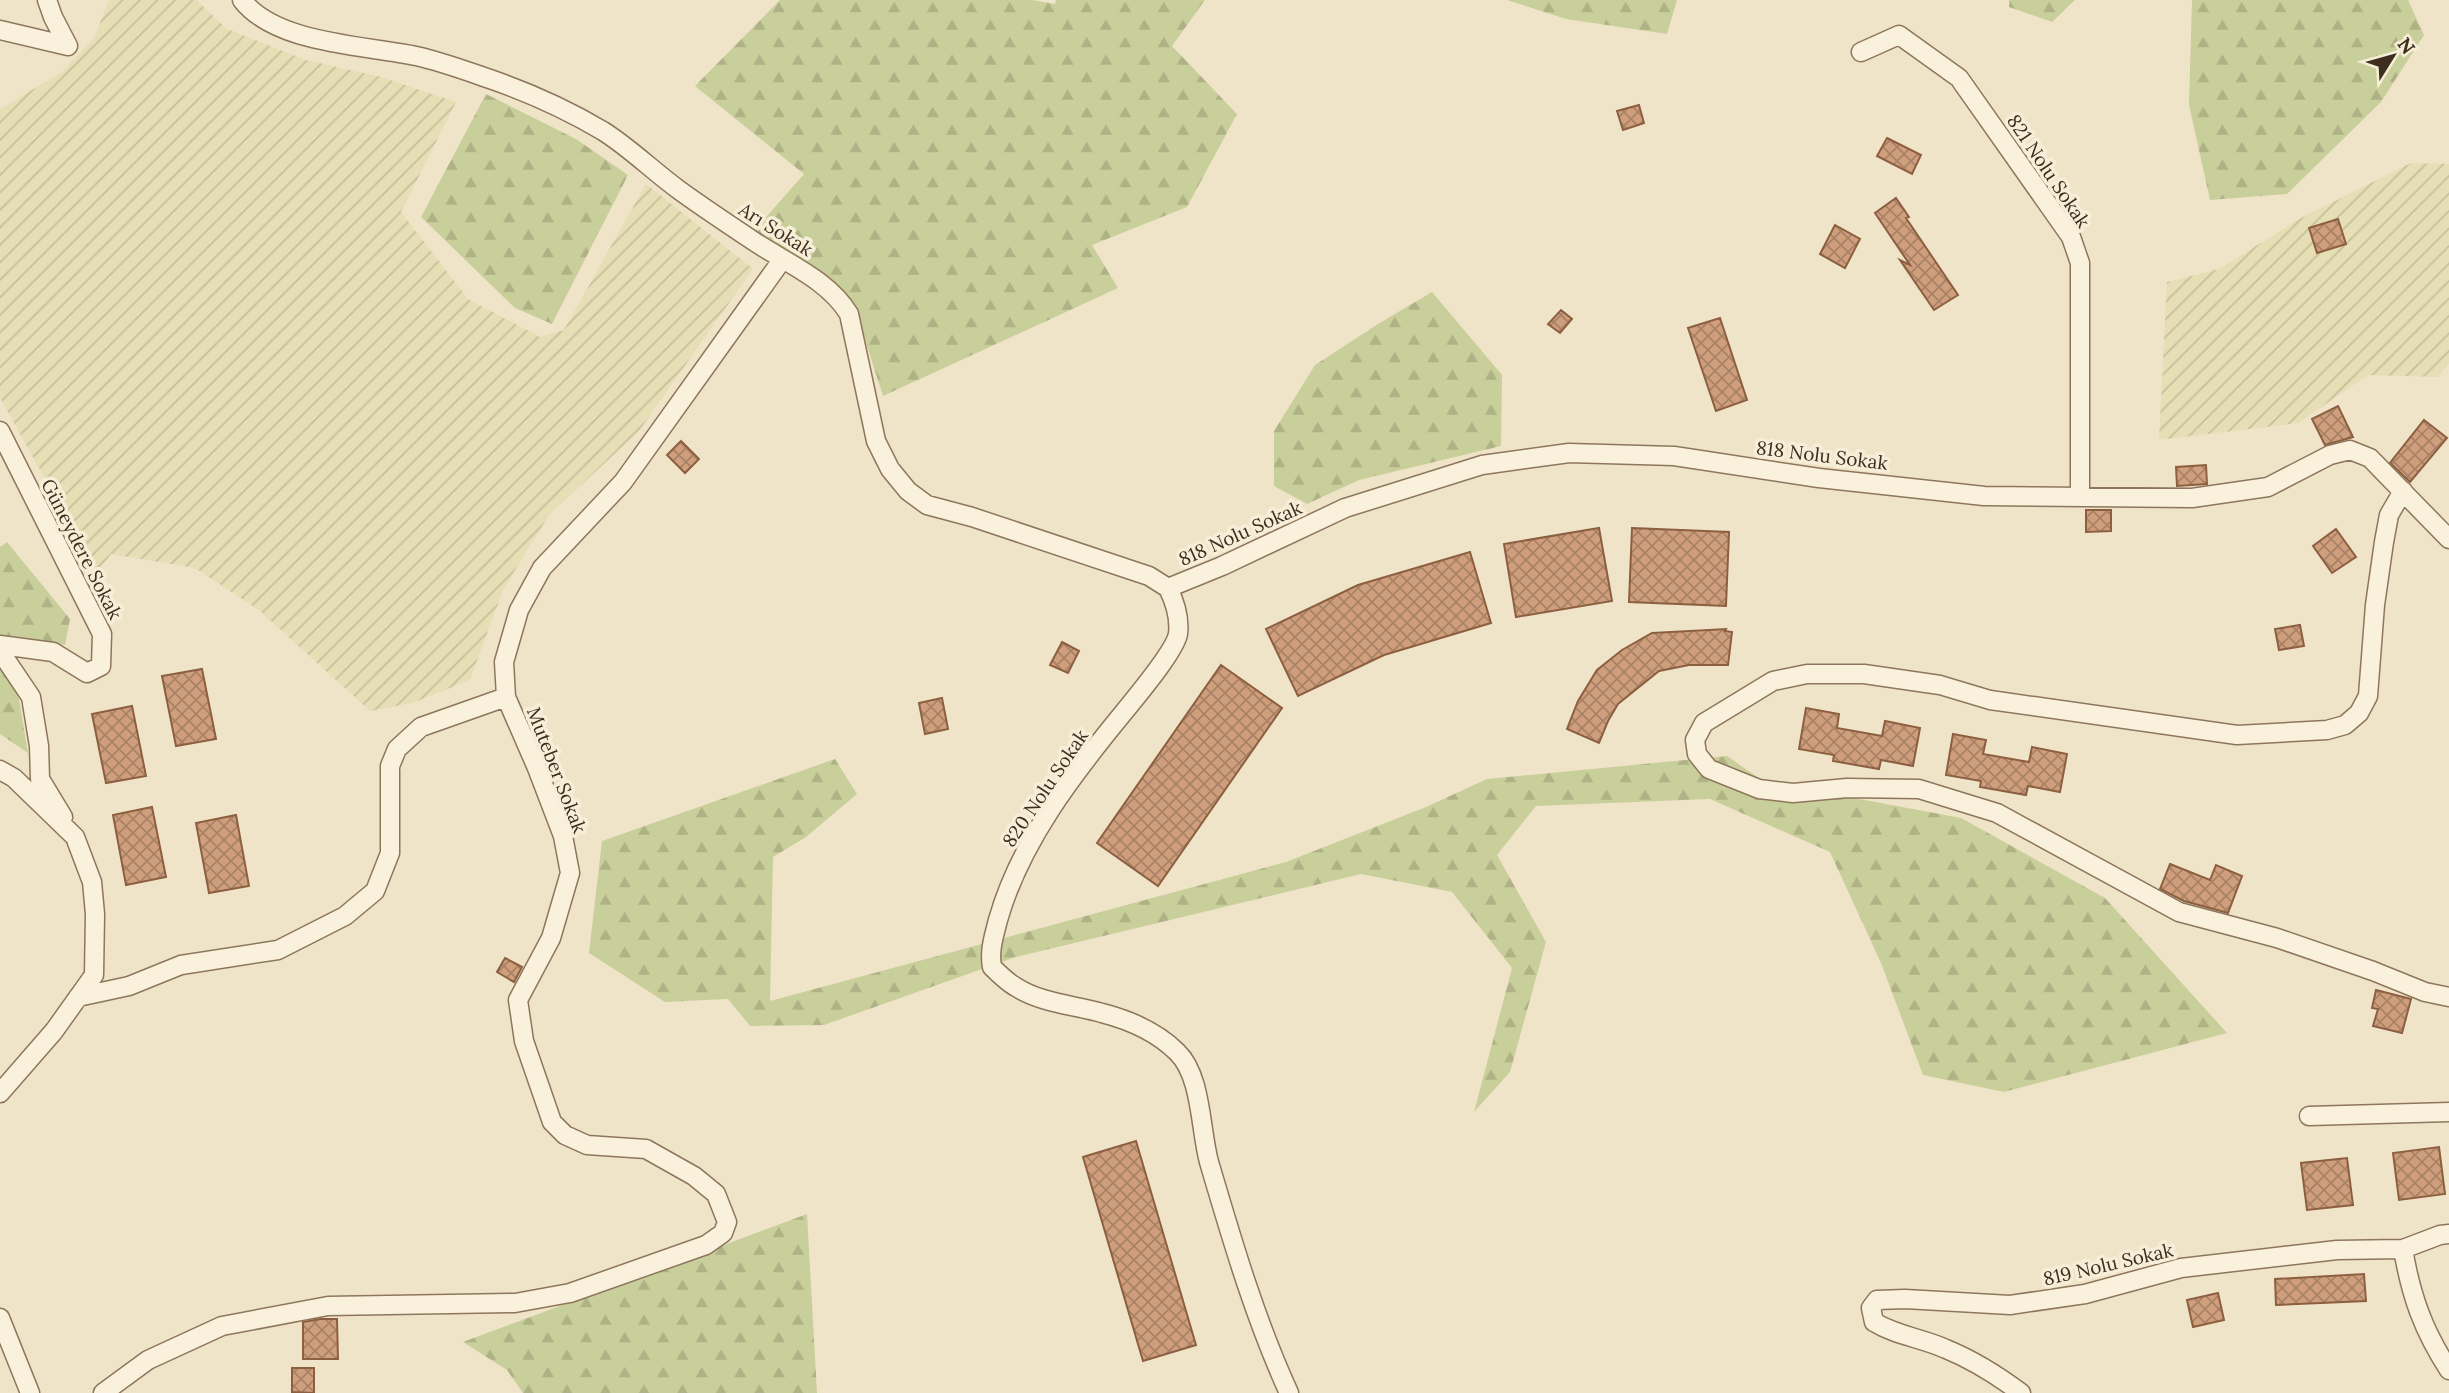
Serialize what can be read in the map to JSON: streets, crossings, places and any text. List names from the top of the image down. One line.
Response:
{"streets":{"street":["821 Nolu Sokak","Arı Sokak","818 Nolu Sokak","Güneydere Sokak","Muteber Sokak","820 Nolu Sokak","819 Nolu Sokak"]},"crossings":[["821 Nolu Sokak","818 Nolu Sokak"],["Arı Sokak","818 Nolu Sokak"],["Arı Sokak","Muteber Sokak"],["Arı Sokak","820 Nolu Sokak"],["818 Nolu Sokak","820 Nolu Sokak"]],"north":"top right"}
